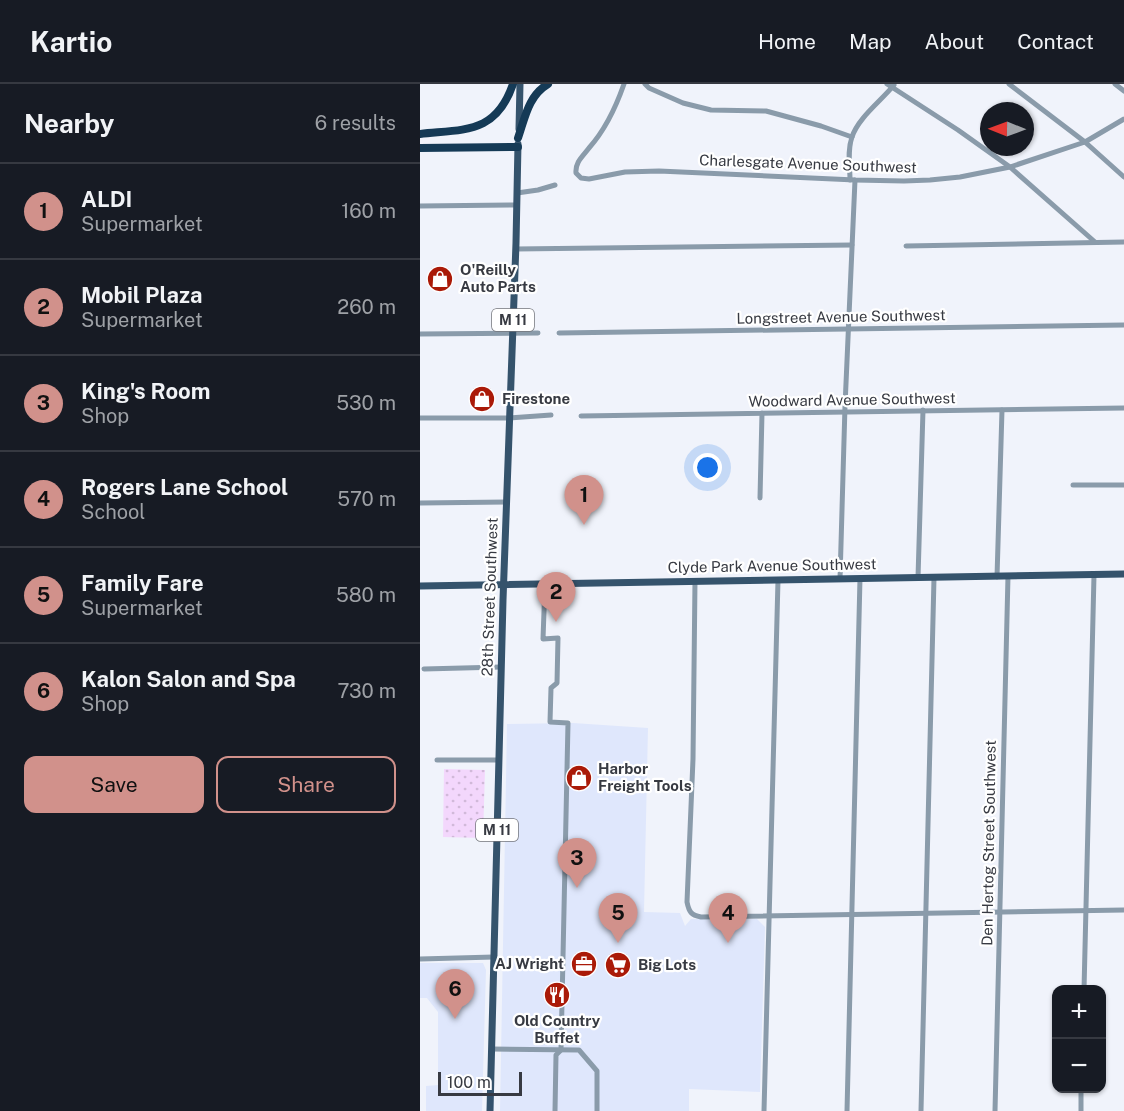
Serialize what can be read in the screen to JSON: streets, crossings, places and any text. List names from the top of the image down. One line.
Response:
{"streets":{"main road":["M 11","Clyde Park Avenue Southwest","28th Street Southwest"],"street":["Charlesgate Avenue Southwest","Longstreet Avenue Southwest","Woodward Avenue Southwest","Den Hertog Street Southwest"]},"crossings":[["Clyde Park Avenue Southwest","28th Street Southwest"],["Clyde Park Avenue Southwest","Den Hertog Street Southwest"]],"places":{"shop":["O'Reilly Auto Parts","Firestone","Harbor Freight Tools"],"office":["AJ Wright"],"supermarket":["Big Lots"],"restaurant":["Old Country Buffet"]},"scale_bar":"100 m","north":"left","page":{"header":"Kartio","nav":["Home","Map","About","Contact"],"heading":["Nearby","6 results"],"list":[{"mark":"1","name":"ALDI","note":"Supermarket","value":"160 m"},{"mark":"2","name":"Mobil Plaza","note":"Supermarket","value":"260 m"},{"mark":"3","name":"King's Room","note":"Shop","value":"530 m"},{"mark":"4","name":"Rogers Lane School","note":"School","value":"570 m"},{"mark":"5","name":"Family Fare","note":"Supermarket","value":"580 m"},{"mark":"6","name":"Kalon Salon and Spa","note":"Shop","value":"730 m"}],"pins":["1","2","3","4","5","6"],"buttons":["Save","Share"],"map_buttons":["+","−"],"scale":"100 m"}}
